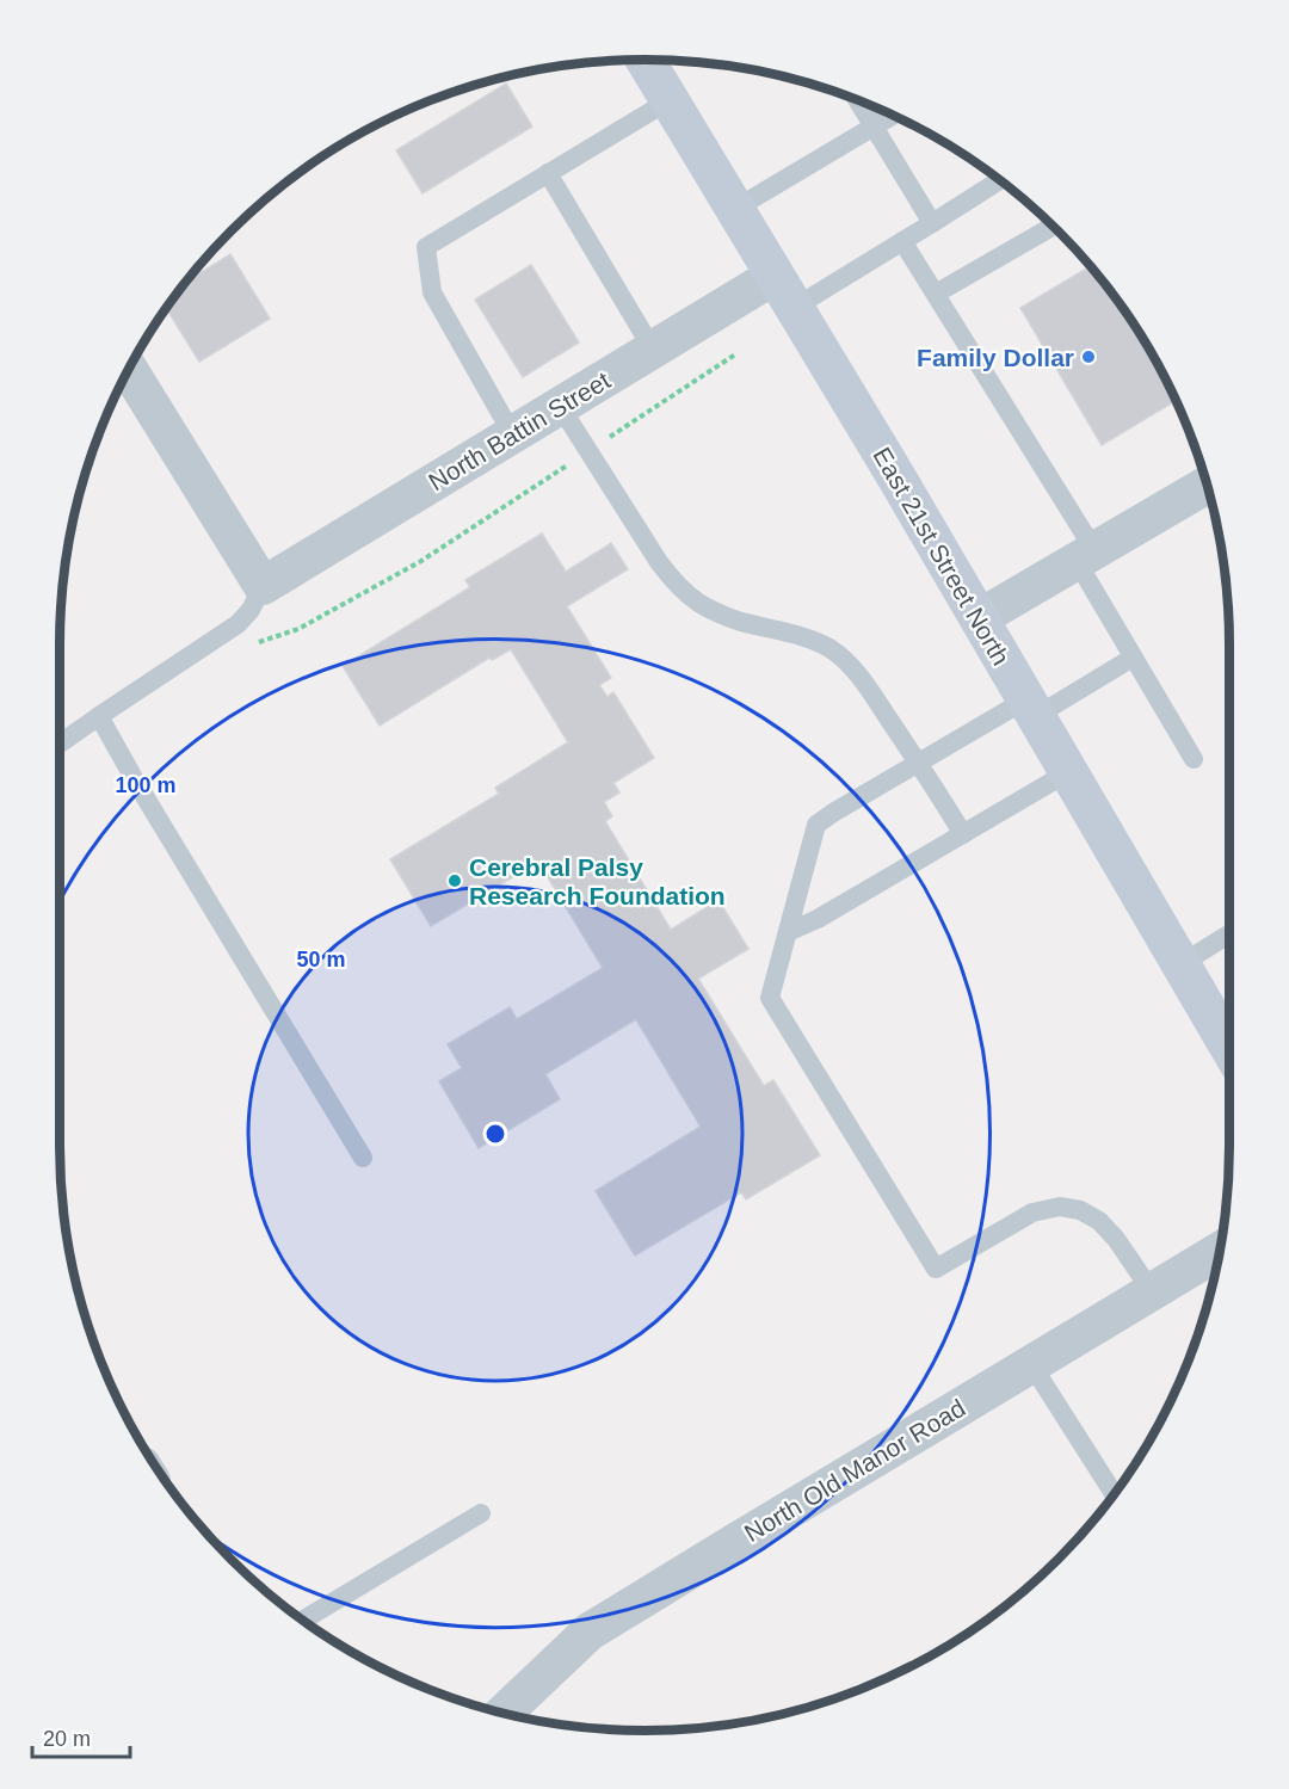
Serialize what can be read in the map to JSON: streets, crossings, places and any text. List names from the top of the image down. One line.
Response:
{"streets":{"main road":["East 21st Street North"],"street":["North Battin Street","North Old Manor Road"]},"crossings":[["North Battin Street","East 21st Street North"]],"places":["Family Dollar","Cerebral Palsy Research Foundation"],"scale_bar":"20 m","rings":["100 m","50 m"]}
